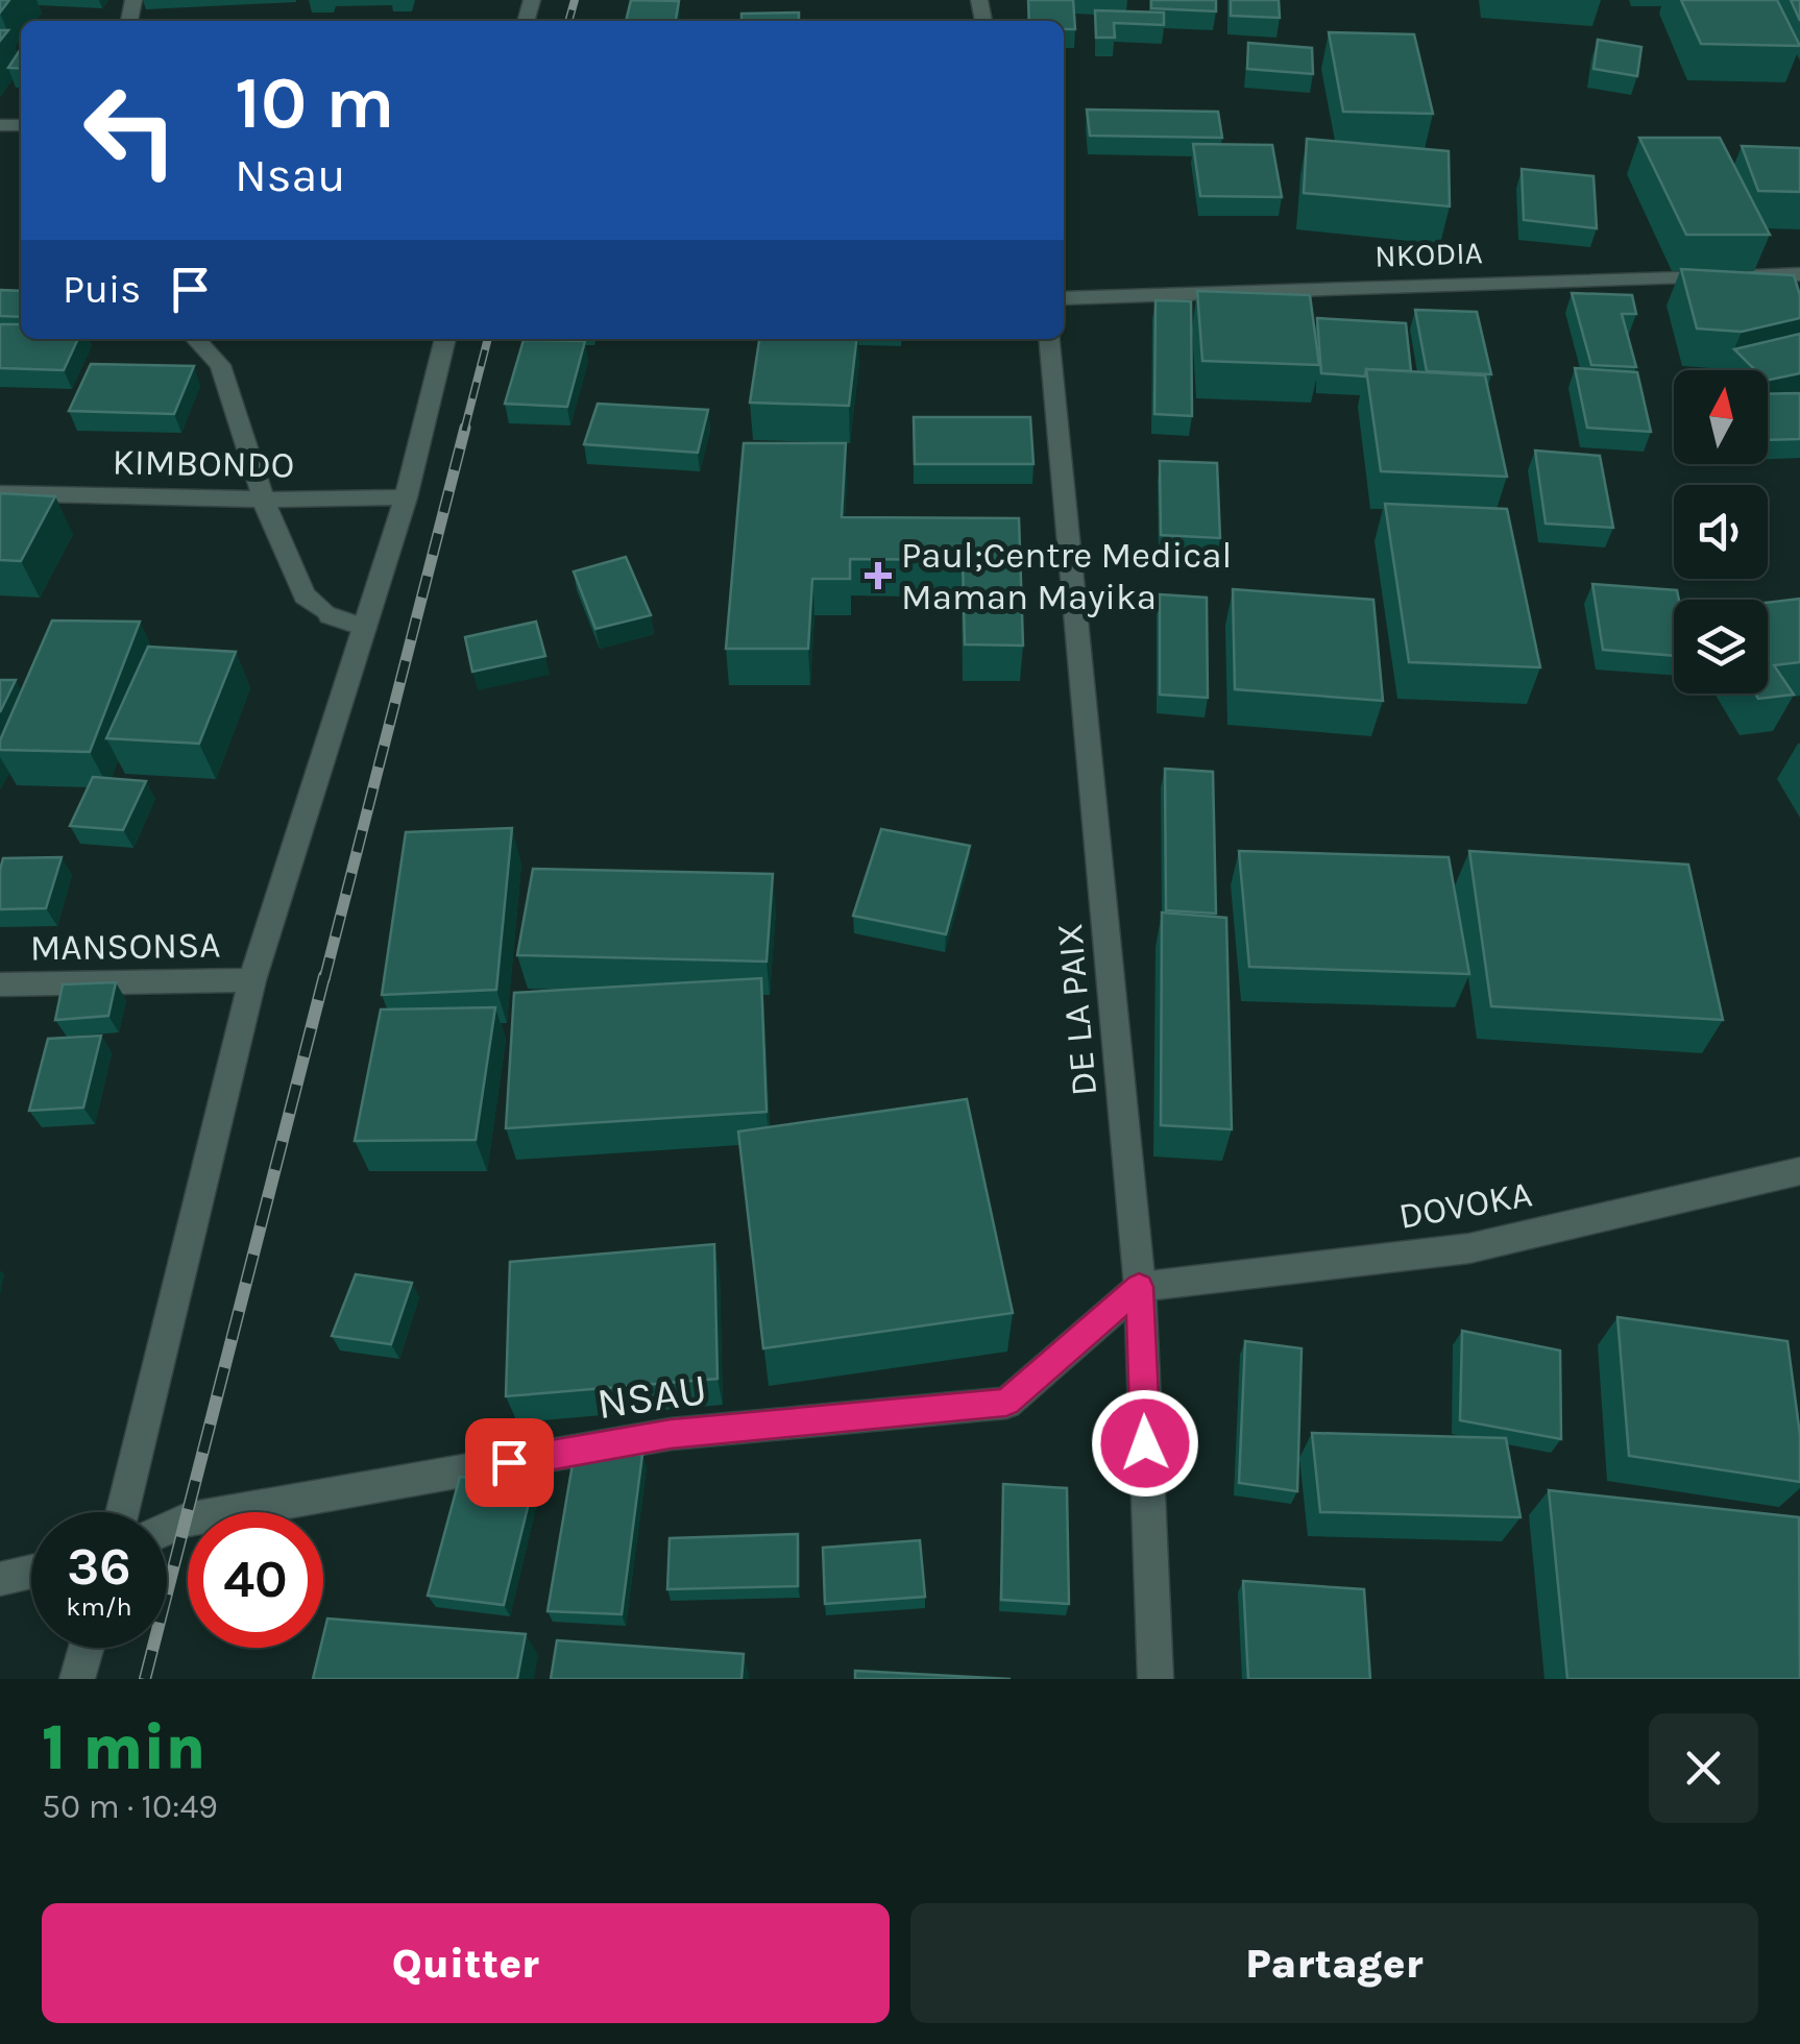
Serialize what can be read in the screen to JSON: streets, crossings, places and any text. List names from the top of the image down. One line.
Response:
{"streets":{"street":["NKODIA","KIMBONDO","MANSONSA","DE LA PAIX","DOVOKA","NSAU"]},"crossings":[["DE LA PAIX","DOVOKA"],["DE LA PAIX","NSAU"],["DOVOKA","NSAU"]],"places":{"health":["Paul;Centre Medical Maman Mayika"]},"north":"top","page":{"turn":["10 m","Nsau"],"then":"Puis","speed":"36 km/h","limit":"40","heading":["1 min","50 m · 10:49"],"buttons":["Quitter","Partager"]}}
